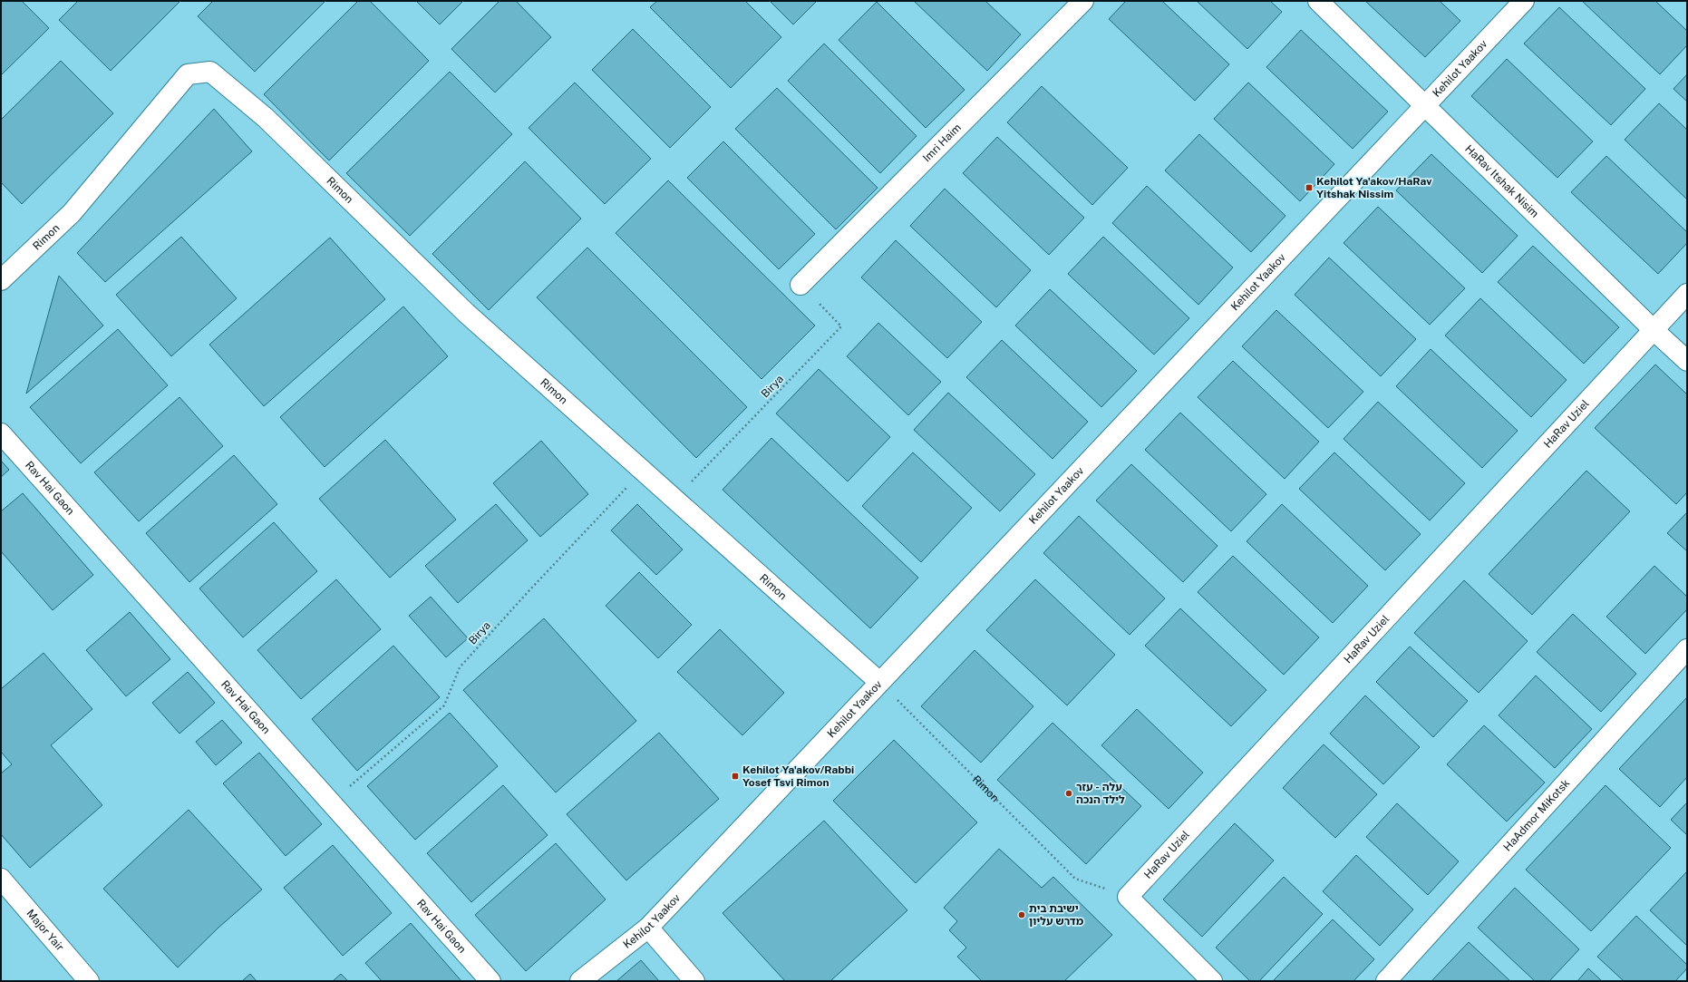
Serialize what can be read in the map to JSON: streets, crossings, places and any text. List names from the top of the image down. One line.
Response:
{"streets":{"street":["Kehilot Yaakov","Imri Haim","HaRav Itshak Nisim","Rimon","HaRav Uziel","Rav Hai Gaon","HaAdmor MiKotsk","Major Yair"],"path":["Birya"]},"crossings":[["Kehilot Yaakov","HaRav Itshak Nisim"],["Kehilot Yaakov","Rimon"],["Imri Haim","Birya"],["HaRav Itshak Nisim","HaRav Uziel"],["Rimon","Birya"],["Rimon","HaRav Uziel"],["Birya","Rav Hai Gaon"]],"places":{"transit":["Kehilot Ya'akov/HaRav Yitshak Nissim","Kehilot Ya'akov/Rabbi Yosef Tsvi Rimon"],"other":["עלה - עזר לילד הנכה","ישיבת בית מדרש עליון"]}}
